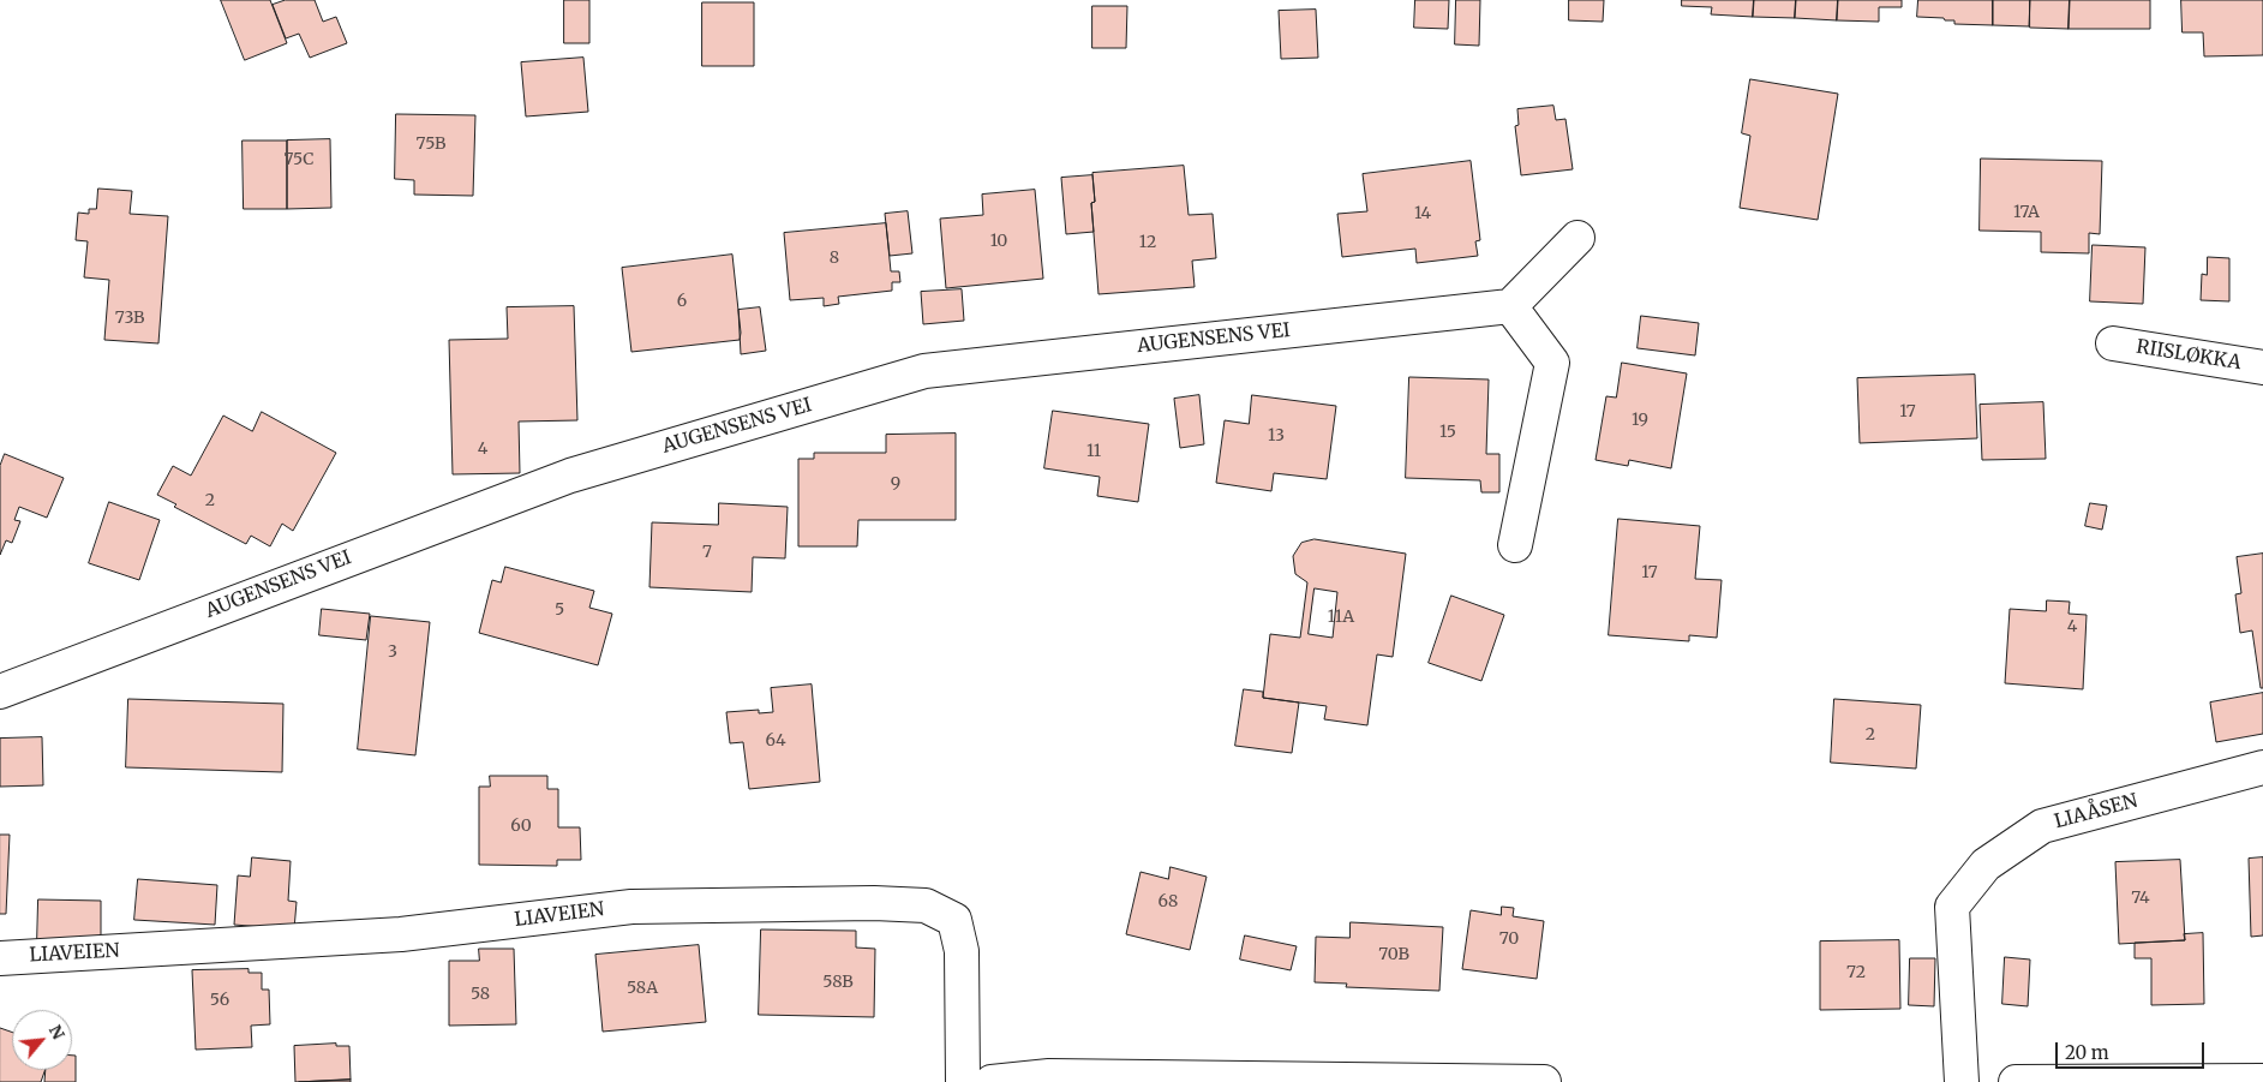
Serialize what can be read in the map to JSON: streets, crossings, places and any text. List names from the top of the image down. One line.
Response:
{"streets":{"street":["AUGENSENS VEI","RIISLØKKA","LIAÅSEN","LIAVEIEN"]},"house_numbers":["75B","75C","17A","14","10","12","8","6","73B","17","19","15","13","4","11","9","2","7","17","5","11A","4","3","2","64","60","74","68","70","70B","72","58B","58A","58","56"],"scale_bar":"20 m","north":"top right"}
